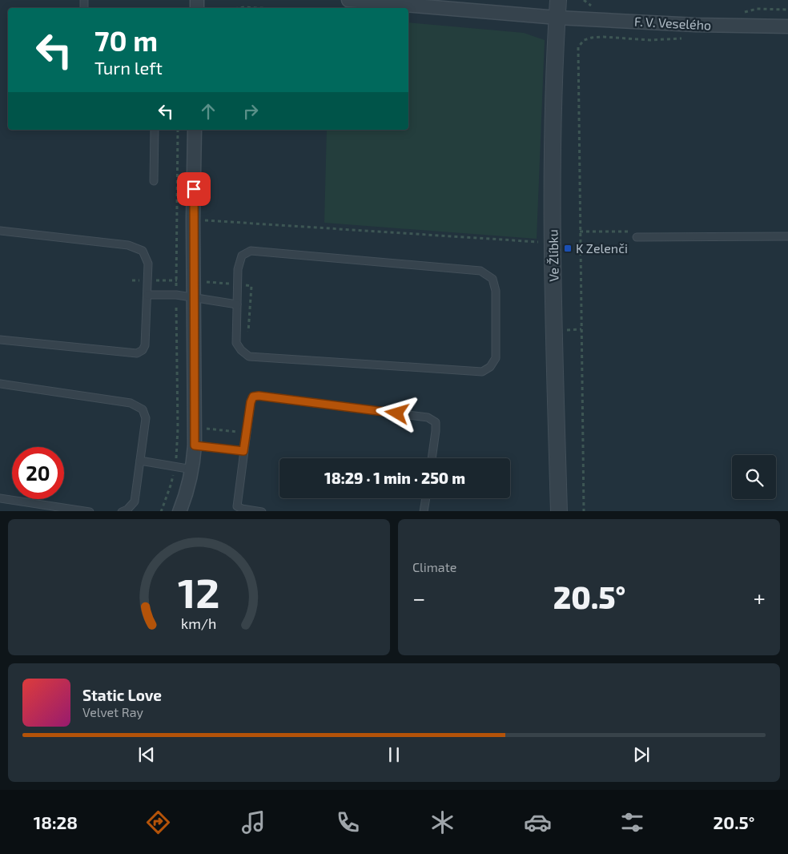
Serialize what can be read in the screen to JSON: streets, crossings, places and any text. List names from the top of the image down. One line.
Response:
{"streets":{"street":["F. V. Veselého","Ve Žlíbku"]},"crossings":[["F. V. Veselého","Ve Žlíbku"]],"places":{"transit":["K Zelenči"]},"page":{"turn":["70 m","Turn left"],"limit":"20","trip":"18:29 · 1 min · 250 m","tile":"Climate","heat":["−","20.5°","+"],"song":["Static Love","Velvet Ray"],"tabs":["18:28","20.5°"],"gauge":["12","km/h"]}}
